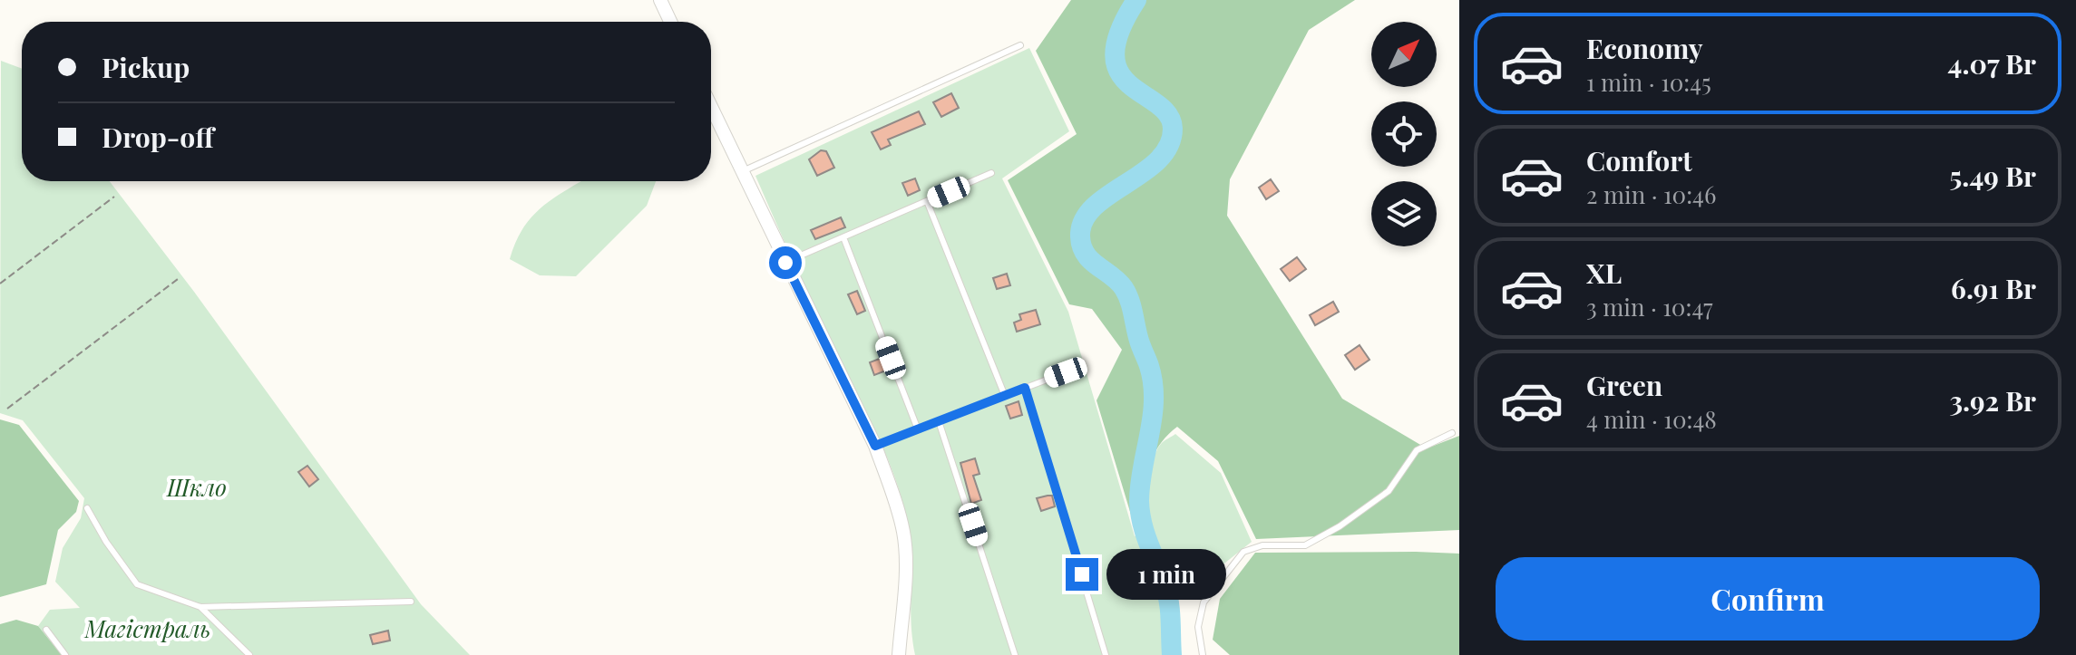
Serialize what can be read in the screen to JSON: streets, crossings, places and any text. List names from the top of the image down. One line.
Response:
{"parks":["Шкло","Магістраль"],"north":"top right","page":{"list":[{"name":"Economy","note":"1 min · 10:45","value":"4.07 Br"},{"name":"Comfort","note":"2 min · 10:46","value":"5.49 Br"},{"name":"XL","note":"3 min · 10:47","value":"6.91 Br"},{"name":"Green","note":"4 min · 10:48","value":"3.92 Br"}],"banner":["Pickup","Drop-off"],"buttons":"Confirm","bubble":"1 min"}}
